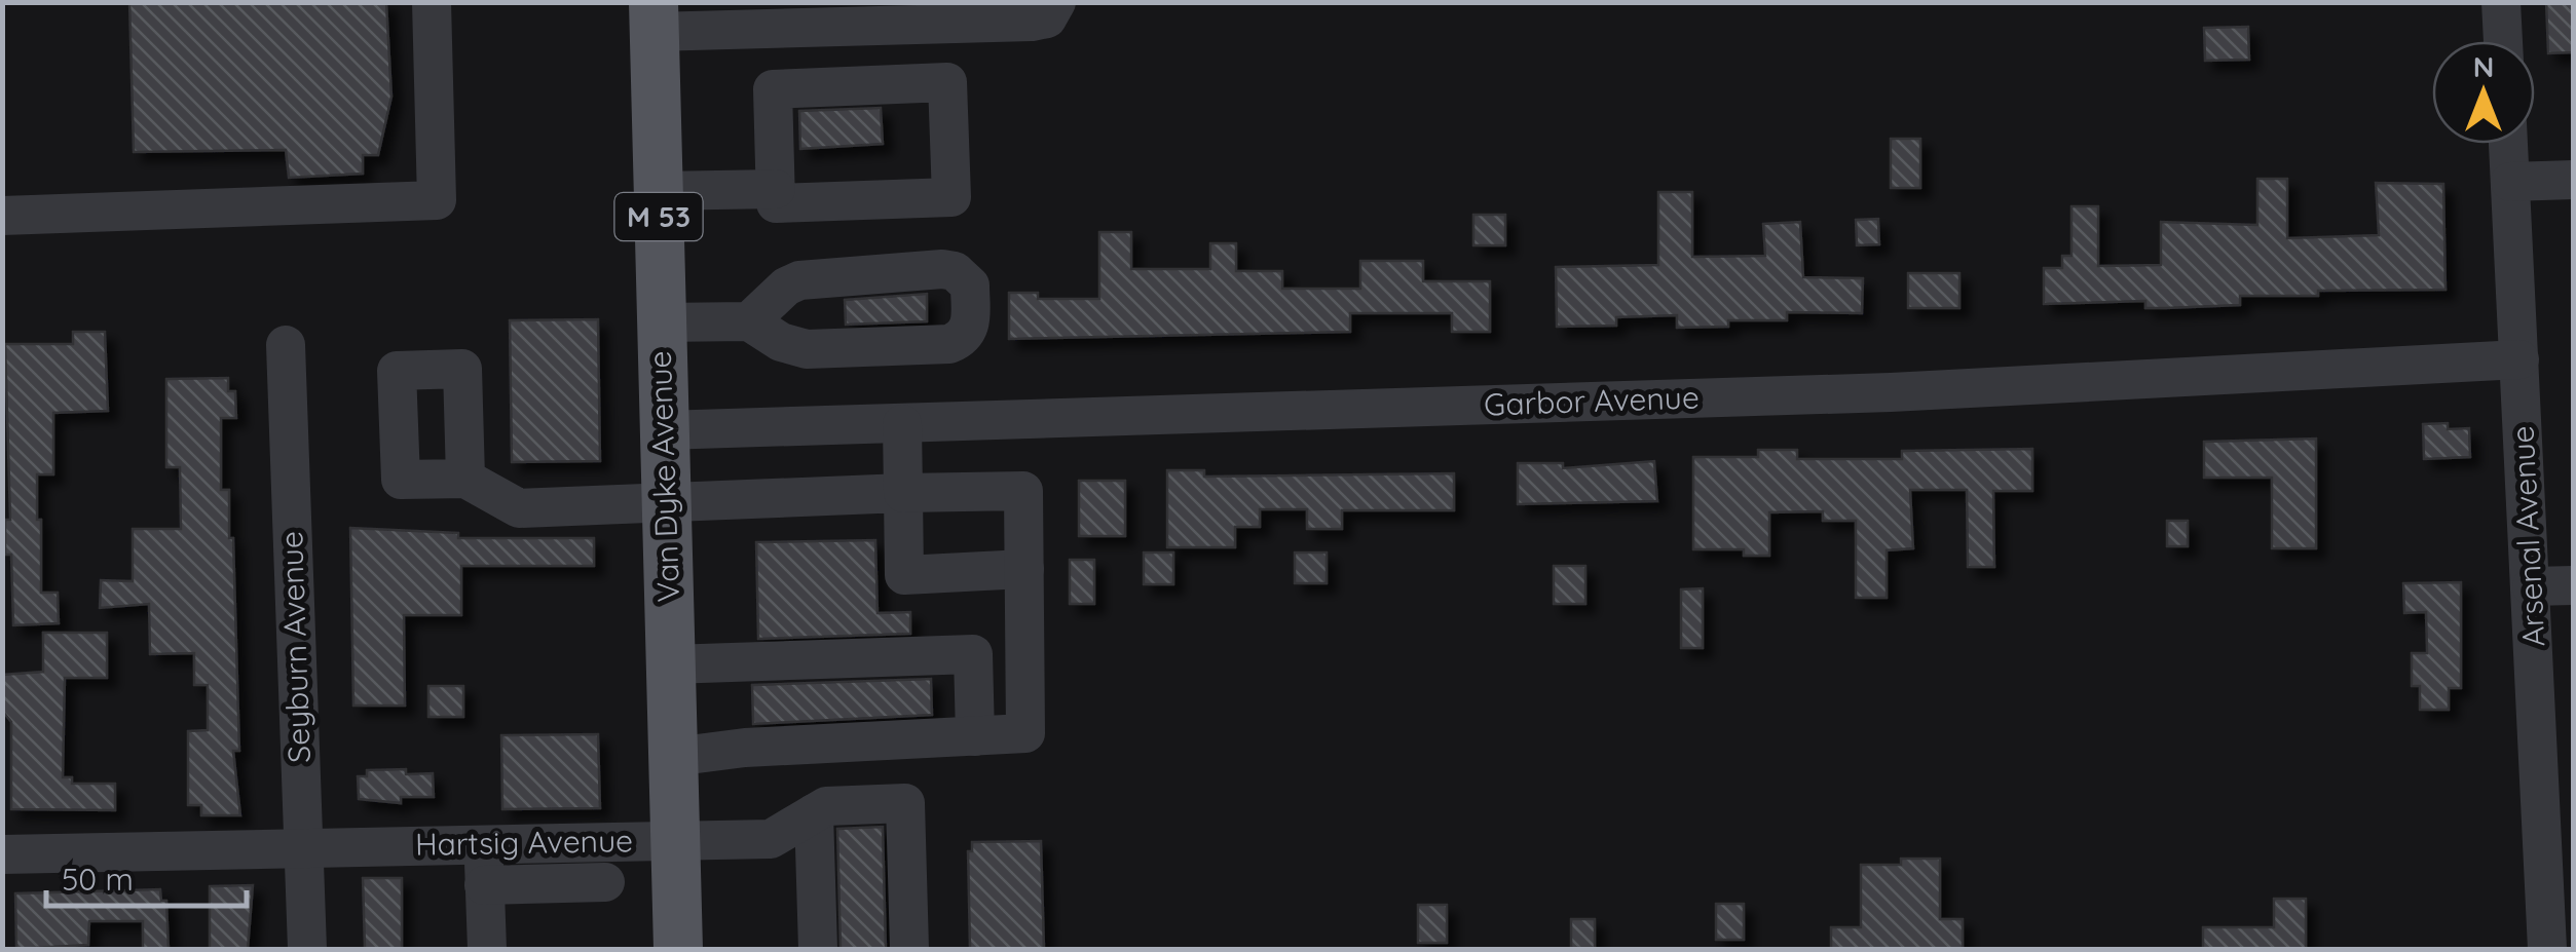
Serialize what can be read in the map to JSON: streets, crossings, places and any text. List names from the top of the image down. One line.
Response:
{"streets":{"main road":["M 53","Van Dyke Avenue"],"street":["Garbor Avenue","Arsenal Avenue","Seyburn Avenue","Hartsig Avenue"]},"crossings":[["Garbor Avenue","Van Dyke Avenue"],["Garbor Avenue","Arsenal Avenue"],["Van Dyke Avenue","Hartsig Avenue"],["Seyburn Avenue","Hartsig Avenue"]],"scale_bar":"50 m","north":"top"}
